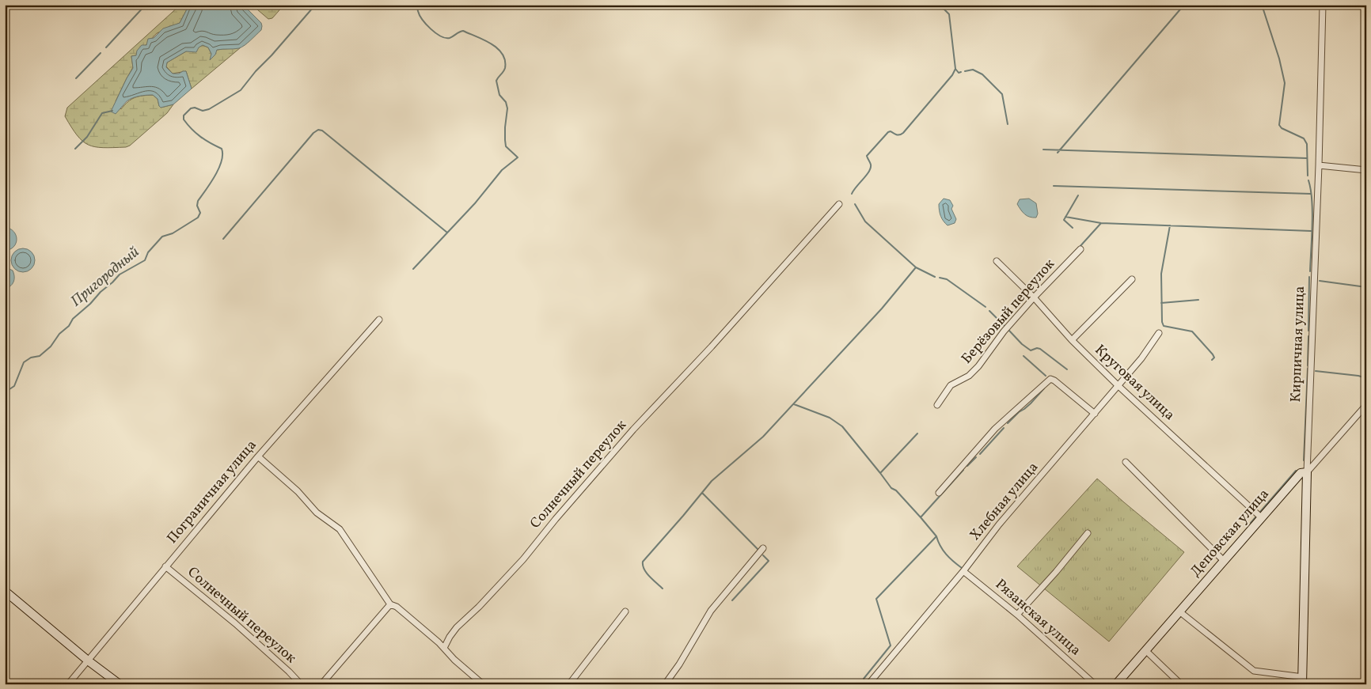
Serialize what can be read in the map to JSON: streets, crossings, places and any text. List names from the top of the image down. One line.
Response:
{"streets":{"street":["Берёзовый переулок","Кирпичная улица","Круговая улица","Солнечный переулок","Пограничная улица","Хлебная улица","Деповская улица","Рязанская улица"]},"crossings":[["Берёзовый переулок","Круговая улица"],["Кирпичная улица","Деповская улица"],["Круговая улица","Хлебная улица"],["Круговая улица","Деповская улица"],["Солнечный переулок","Пограничная улица"],["Хлебная улица","Рязанская улица"]],"water":["Пригородный"]}
